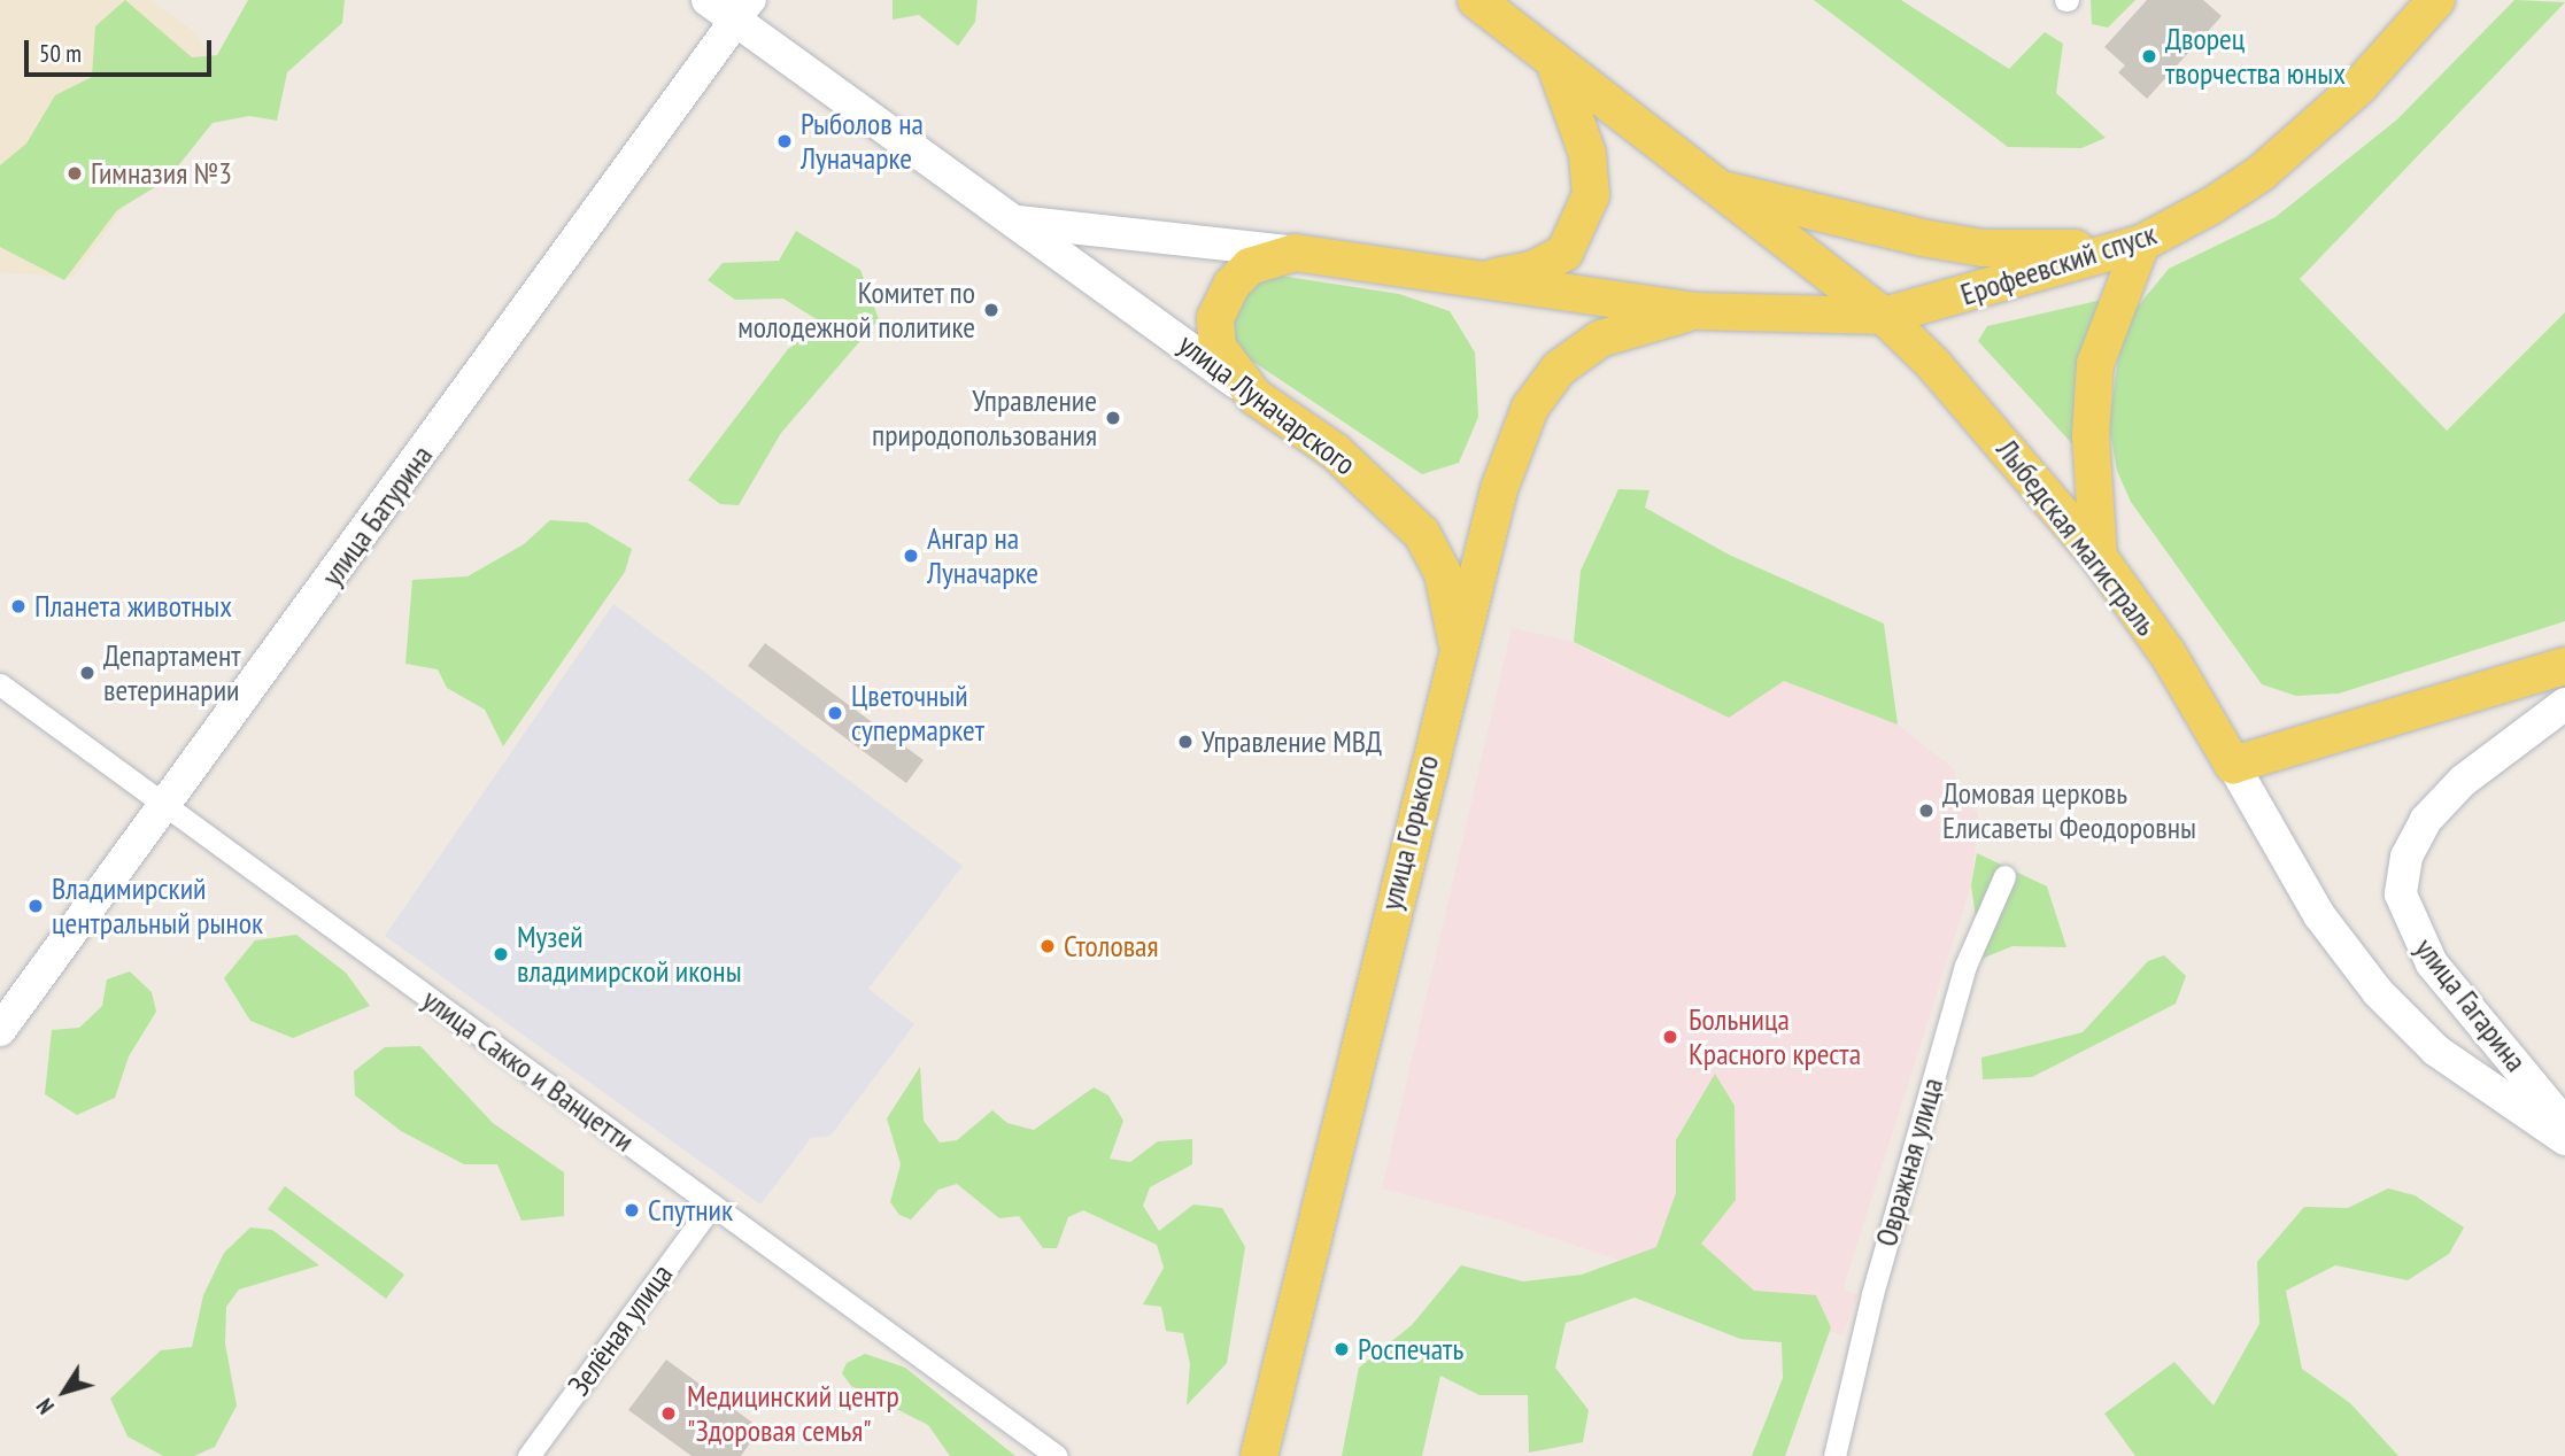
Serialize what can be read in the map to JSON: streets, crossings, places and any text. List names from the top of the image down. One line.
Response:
{"streets":{"main road":["Ерофеевский спуск","улица Луначарского","улица Батурина","Лыбедская магистраль","улица Горького","улица Гагарина"],"street":["улица Сакко и Ванцетти","Овражная улица","Зелёная улица"]},"crossings":[["Ерофеевский спуск","Лыбедская магистраль"],["Ерофеевский спуск","улица Горького"],["улица Луначарского","улица Батурина"],["улица Луначарского","улица Горького"],["улица Батурина","улица Сакко и Ванцетти"],["Лыбедская магистраль","улица Горького"],["улица Сакко и Ванцетти","Зелёная улица"]],"places":["Дворец творчества юных","Рыболов на Луначарке","Гимназия №3","Комитет по молодежной политике","Управление природопользования","Ангар на Луначарке","Планета животных","Департамент ветеринарии","Цветочный супермаркет","Управление МВД","Домовая церковь Елисаветы Феодоровны","Владимирский центральный рынок","Столовая","Музей владимирской иконы","Больница Красного креста","Спутник","Роспечать","Медицинский центр \"Здоровая семья\""],"scale_bar":"50 m","north":"bottom left"}
